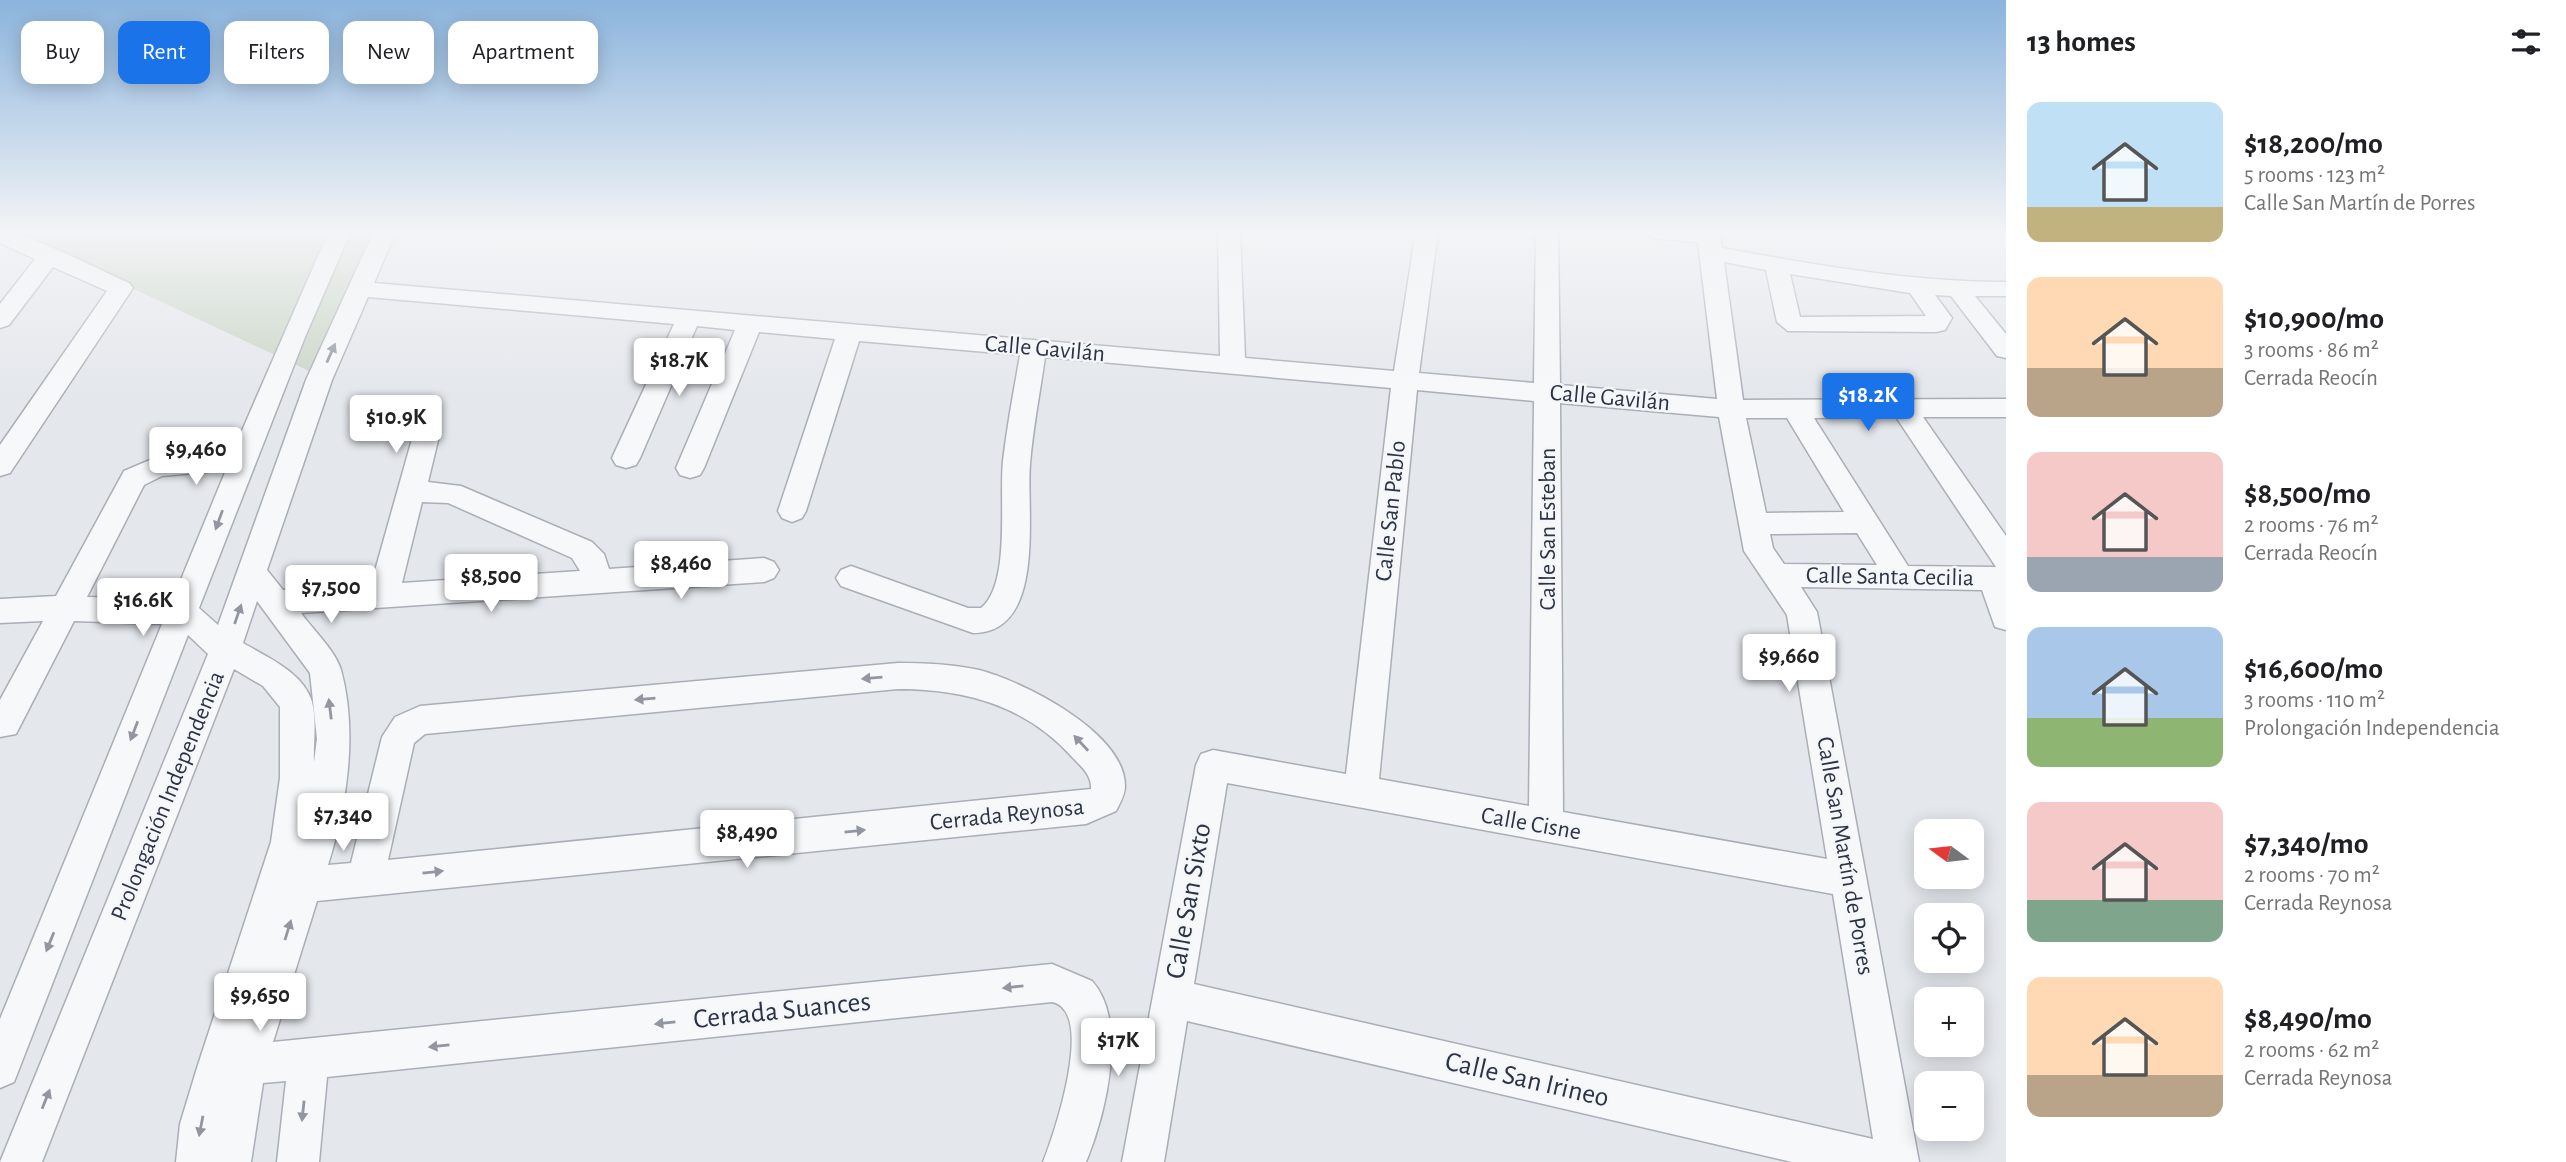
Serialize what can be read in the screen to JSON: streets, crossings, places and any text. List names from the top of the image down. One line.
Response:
{"streets":{"street":["Calle Gavilán","Calle San Pablo","Calle San Esteban","Calle Santa Cecilia","Prolongación Independencia","Cerrada Reynosa","Calle Cisne","Calle San Martín de Porres","Calle San Sixto","Cerrada Suances","Calle San Irineo"]},"crossings":[["Calle Gavilán","Calle San Pablo"],["Calle Gavilán","Calle San Esteban"],["Calle Gavilán","Prolongación Independencia"],["Calle Gavilán","Calle San Martín de Porres"],["Calle San Pablo","Calle Cisne"],["Calle San Esteban","Calle Cisne"],["Calle Santa Cecilia","Calle San Martín de Porres"],["Calle Cisne","Calle San Martín de Porres"],["Calle Cisne","Calle San Sixto"],["Calle San Sixto","Calle San Irineo"]],"one_way":["Cerrada Suances"],"north":"left","page":{"heading":"13 homes","chip":["Buy","Rent","Filters","New","Apartment"],"list":[{"name":"$18,200/mo","note":"5 rooms · 123 m² · Calle San Martín de Porres"},{"name":"$10,900/mo","note":"3 rooms · 86 m² · Cerrada Reocín"},{"name":"$8,500/mo","note":"2 rooms · 76 m² · Cerrada Reocín"},{"name":"$16,600/mo","note":"3 rooms · 110 m² · Prolongación Independencia"},{"name":"$7,340/mo","note":"2 rooms · 70 m² · Cerrada Reynosa"},{"name":"$8,490/mo","note":"2 rooms · 62 m² · Cerrada Reynosa"}],"price":["$18.7K","$18.2K","$10.9K","$9,460","$8,460","$8,500","$7,500","$16.6K","$9,660","$7,340","$8,490","$9,650","$17K"],"map_buttons":["+","−"]}}
